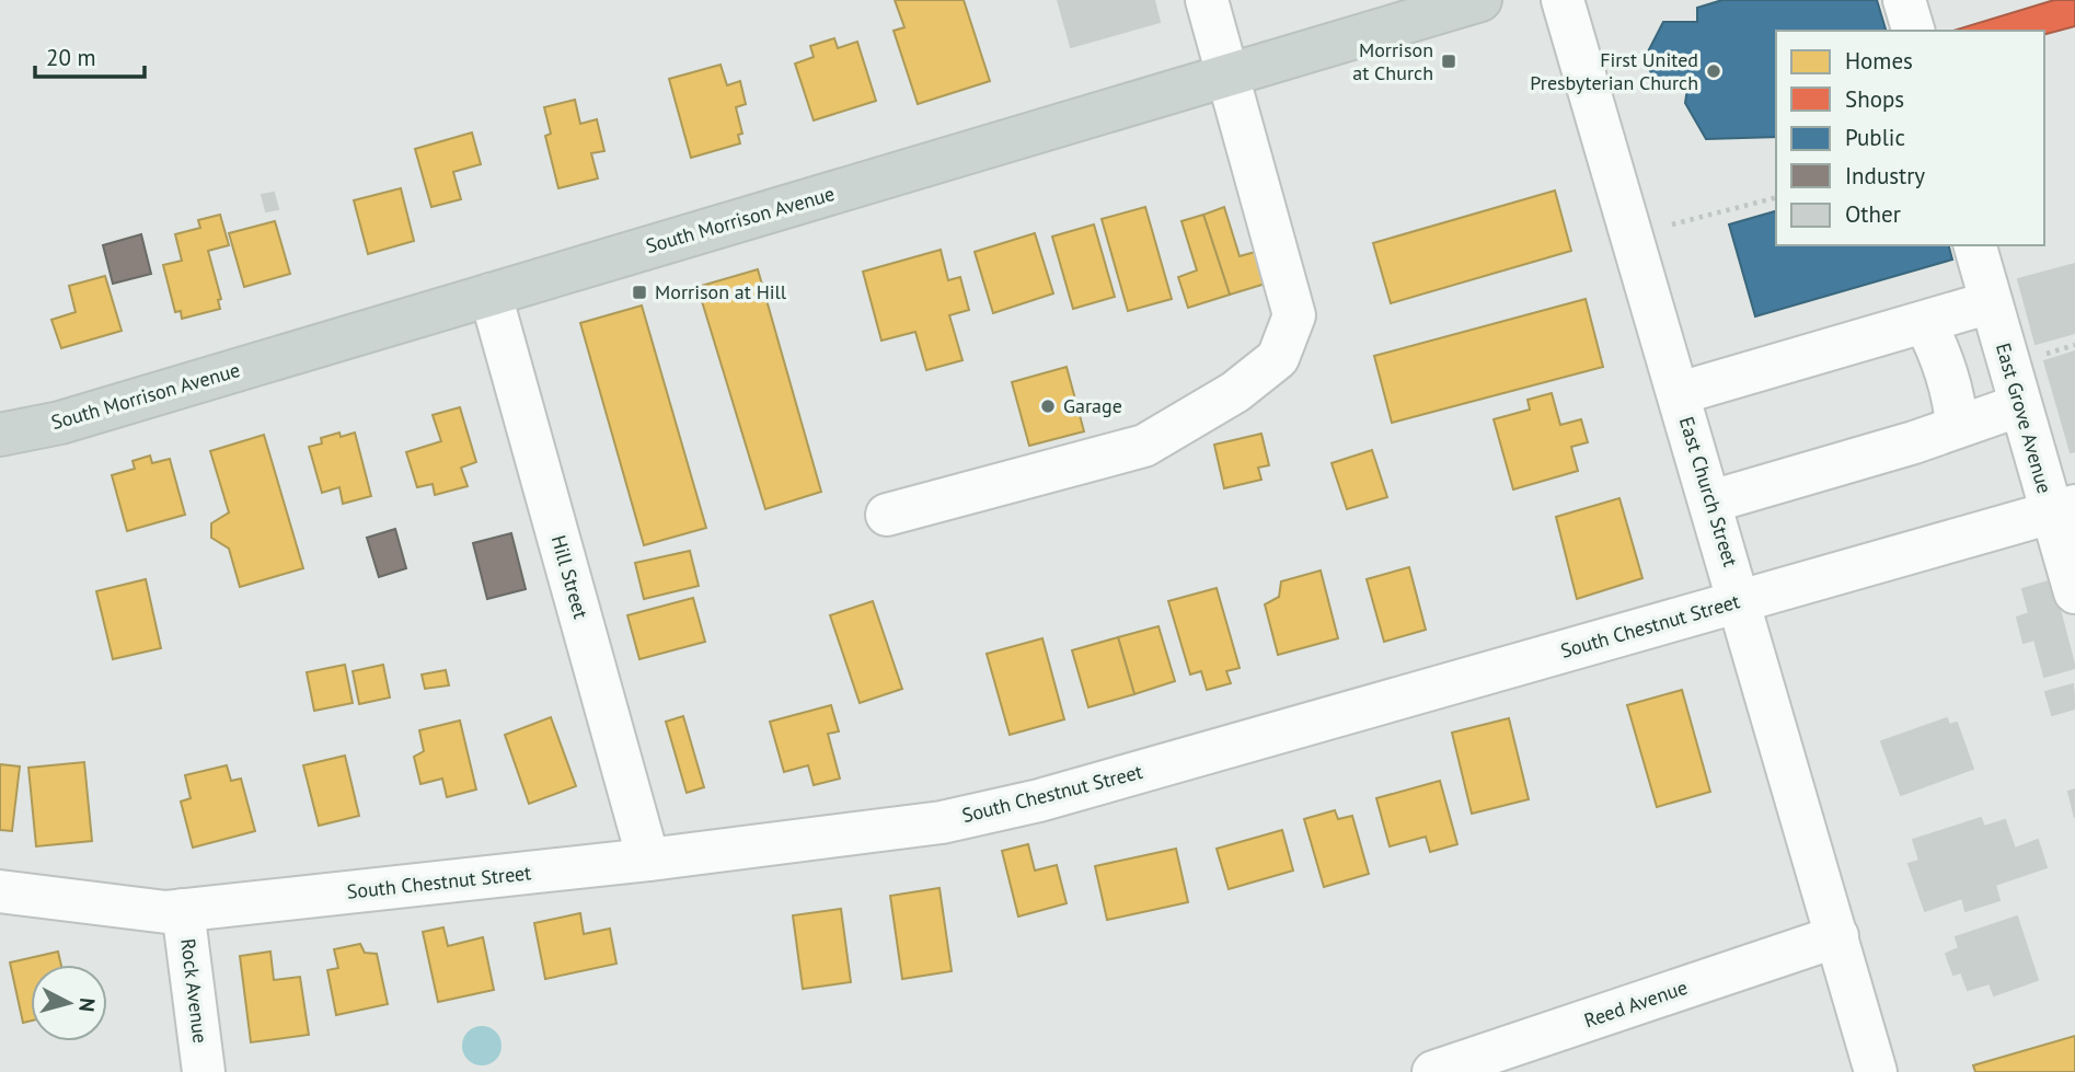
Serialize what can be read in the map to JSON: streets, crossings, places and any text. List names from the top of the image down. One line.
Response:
{"streets":{"main road":["South Morrison Avenue"],"street":["East Grove Avenue","East Church Street","Hill Street","South Chestnut Street","Rock Avenue","Reed Avenue"]},"crossings":[["South Morrison Avenue","Hill Street"],["East Grove Avenue","South Chestnut Street"],["East Church Street","South Chestnut Street"],["East Church Street","Reed Avenue"],["Hill Street","South Chestnut Street"],["South Chestnut Street","Rock Avenue"]],"places":{"transit":["Morrison at Church","Morrison at Hill"],"other":["First United Presbyterian Church","Garage"]},"legend":["Homes","Shops","Public","Industry","Other"],"scale_bar":"20 m","north":"right"}
